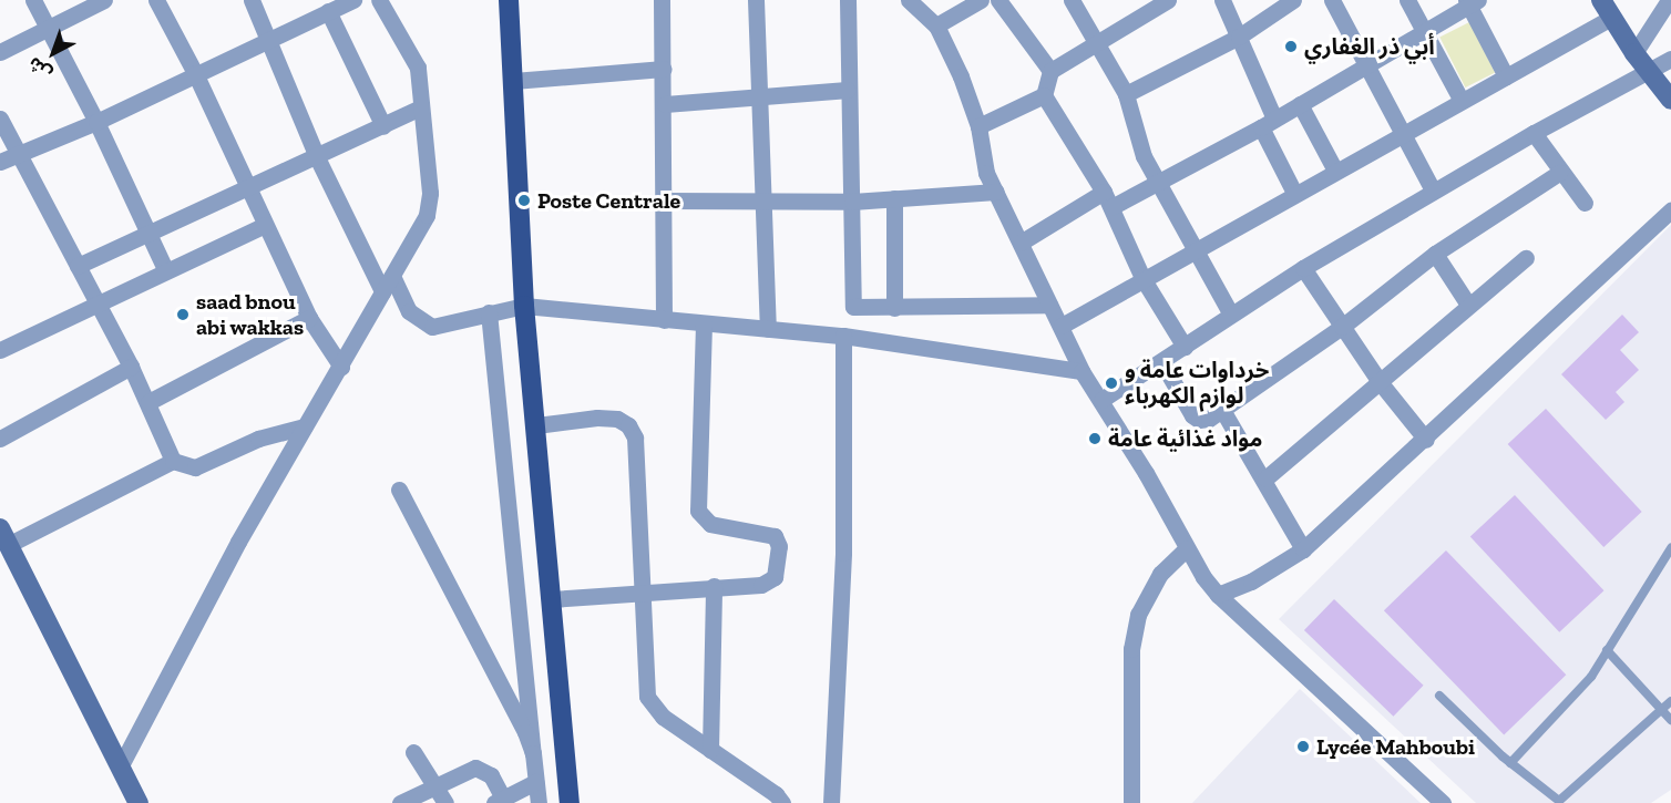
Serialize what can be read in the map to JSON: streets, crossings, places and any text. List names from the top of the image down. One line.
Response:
{"places":["أبي ذر الغفاري","Poste Centrale","saad bnou abi wakkas","خرداوات عامة و لوازم الكهرباء","مواد غذائية عامة","Lycée Mahboubi"],"north":"bottom left"}
